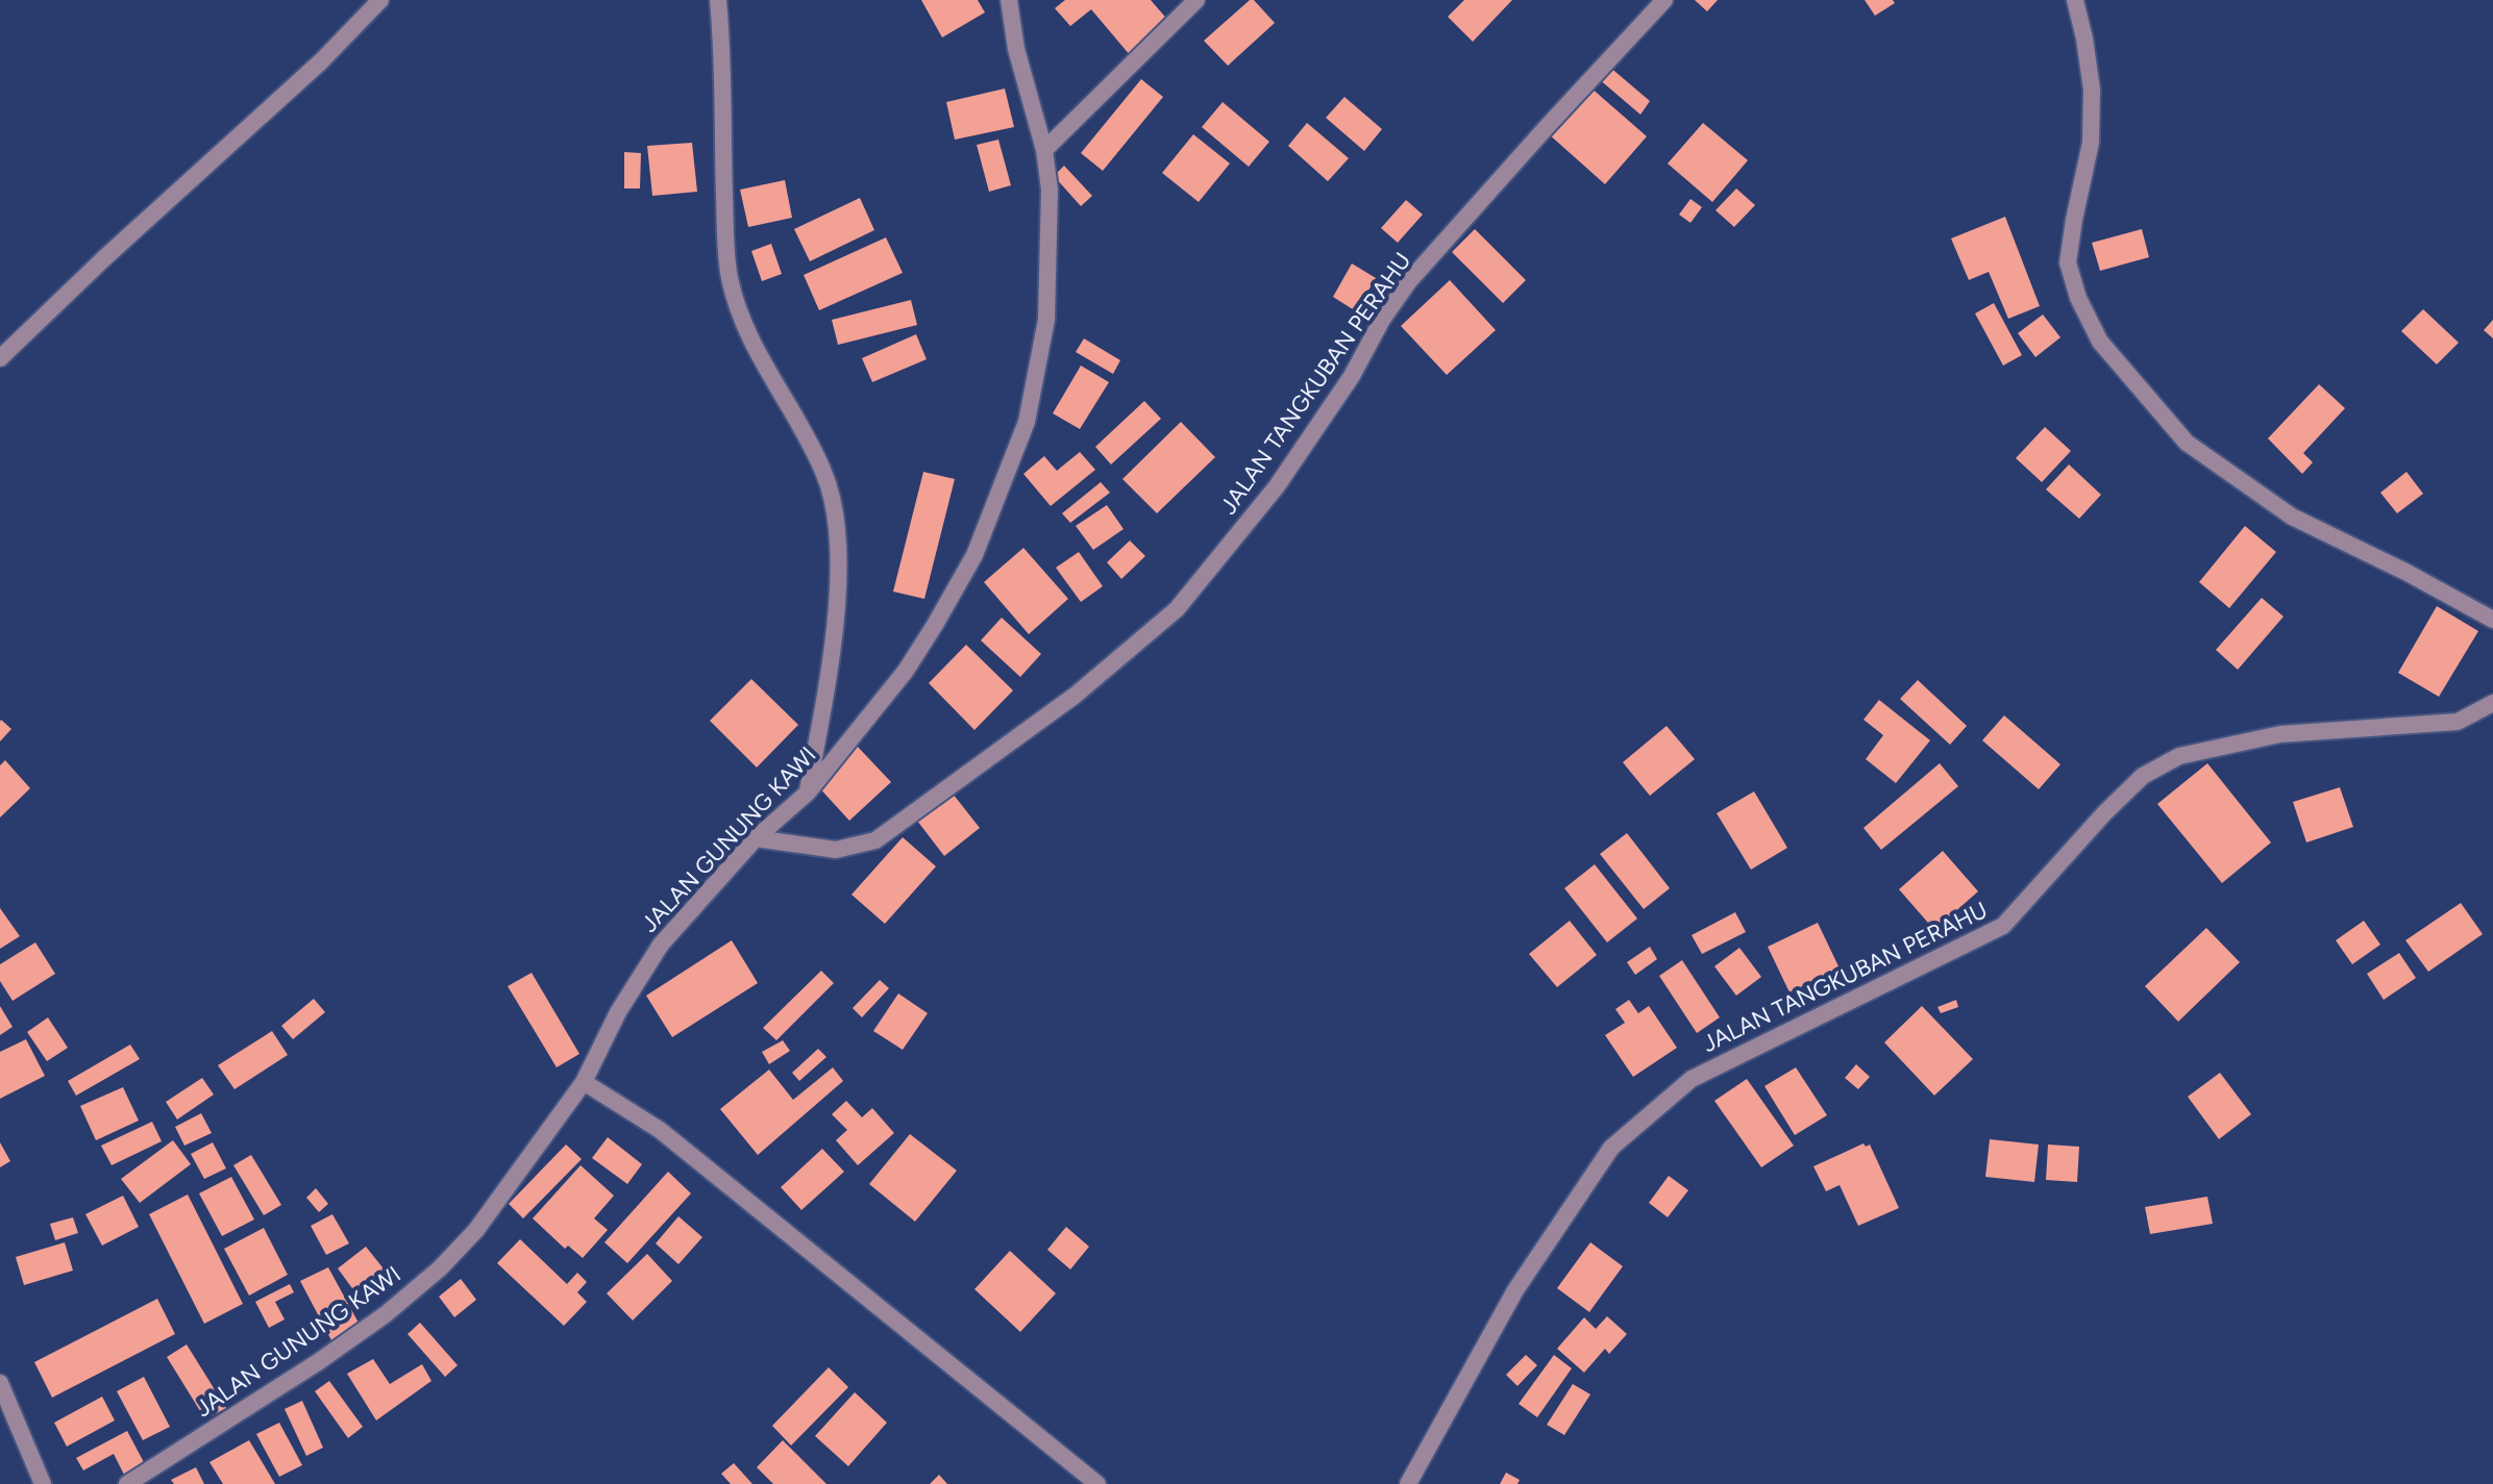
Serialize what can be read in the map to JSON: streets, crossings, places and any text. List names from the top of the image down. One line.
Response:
{"streets":{"street":["JALAN TANGKUBAN PERAHU","JALAN GUNUNG KAWI"]},"crossings":[["JALAN TANGKUBAN PERAHU","JALAN GUNUNG KAWI"]]}
